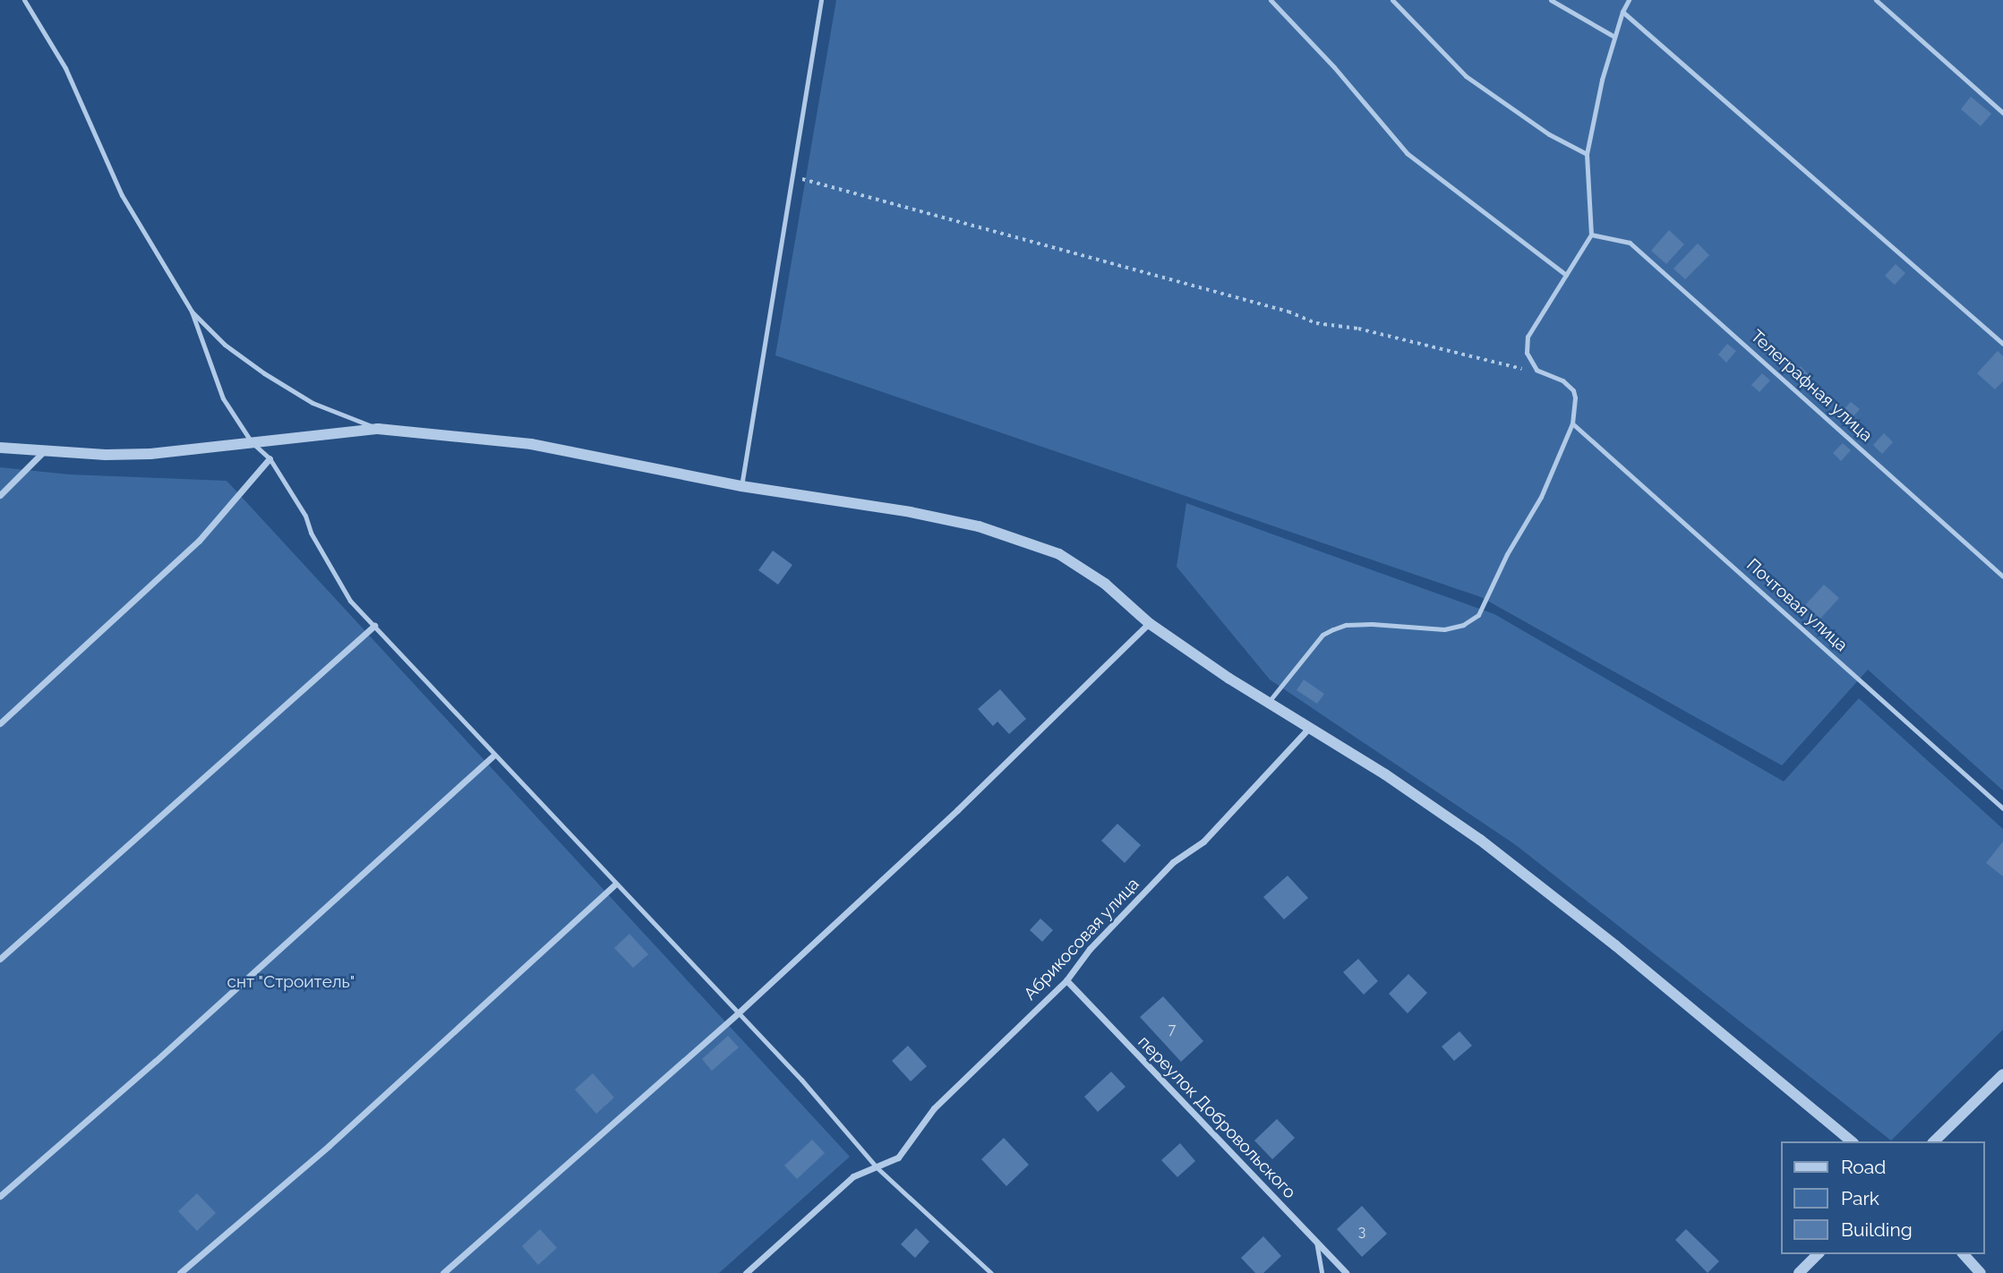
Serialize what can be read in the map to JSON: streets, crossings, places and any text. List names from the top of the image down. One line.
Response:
{"streets":{"street":["Абрикосовая улица","переулок Добровольского"],"lane":["Телеграфная улица","Почтовая улица"]},"crossings":[["Абрикосовая улица","переулок Добровольского"]],"parks":["снт \"Строитель\""],"house_numbers":["7","3"],"legend":["Road","Park","Building"]}
